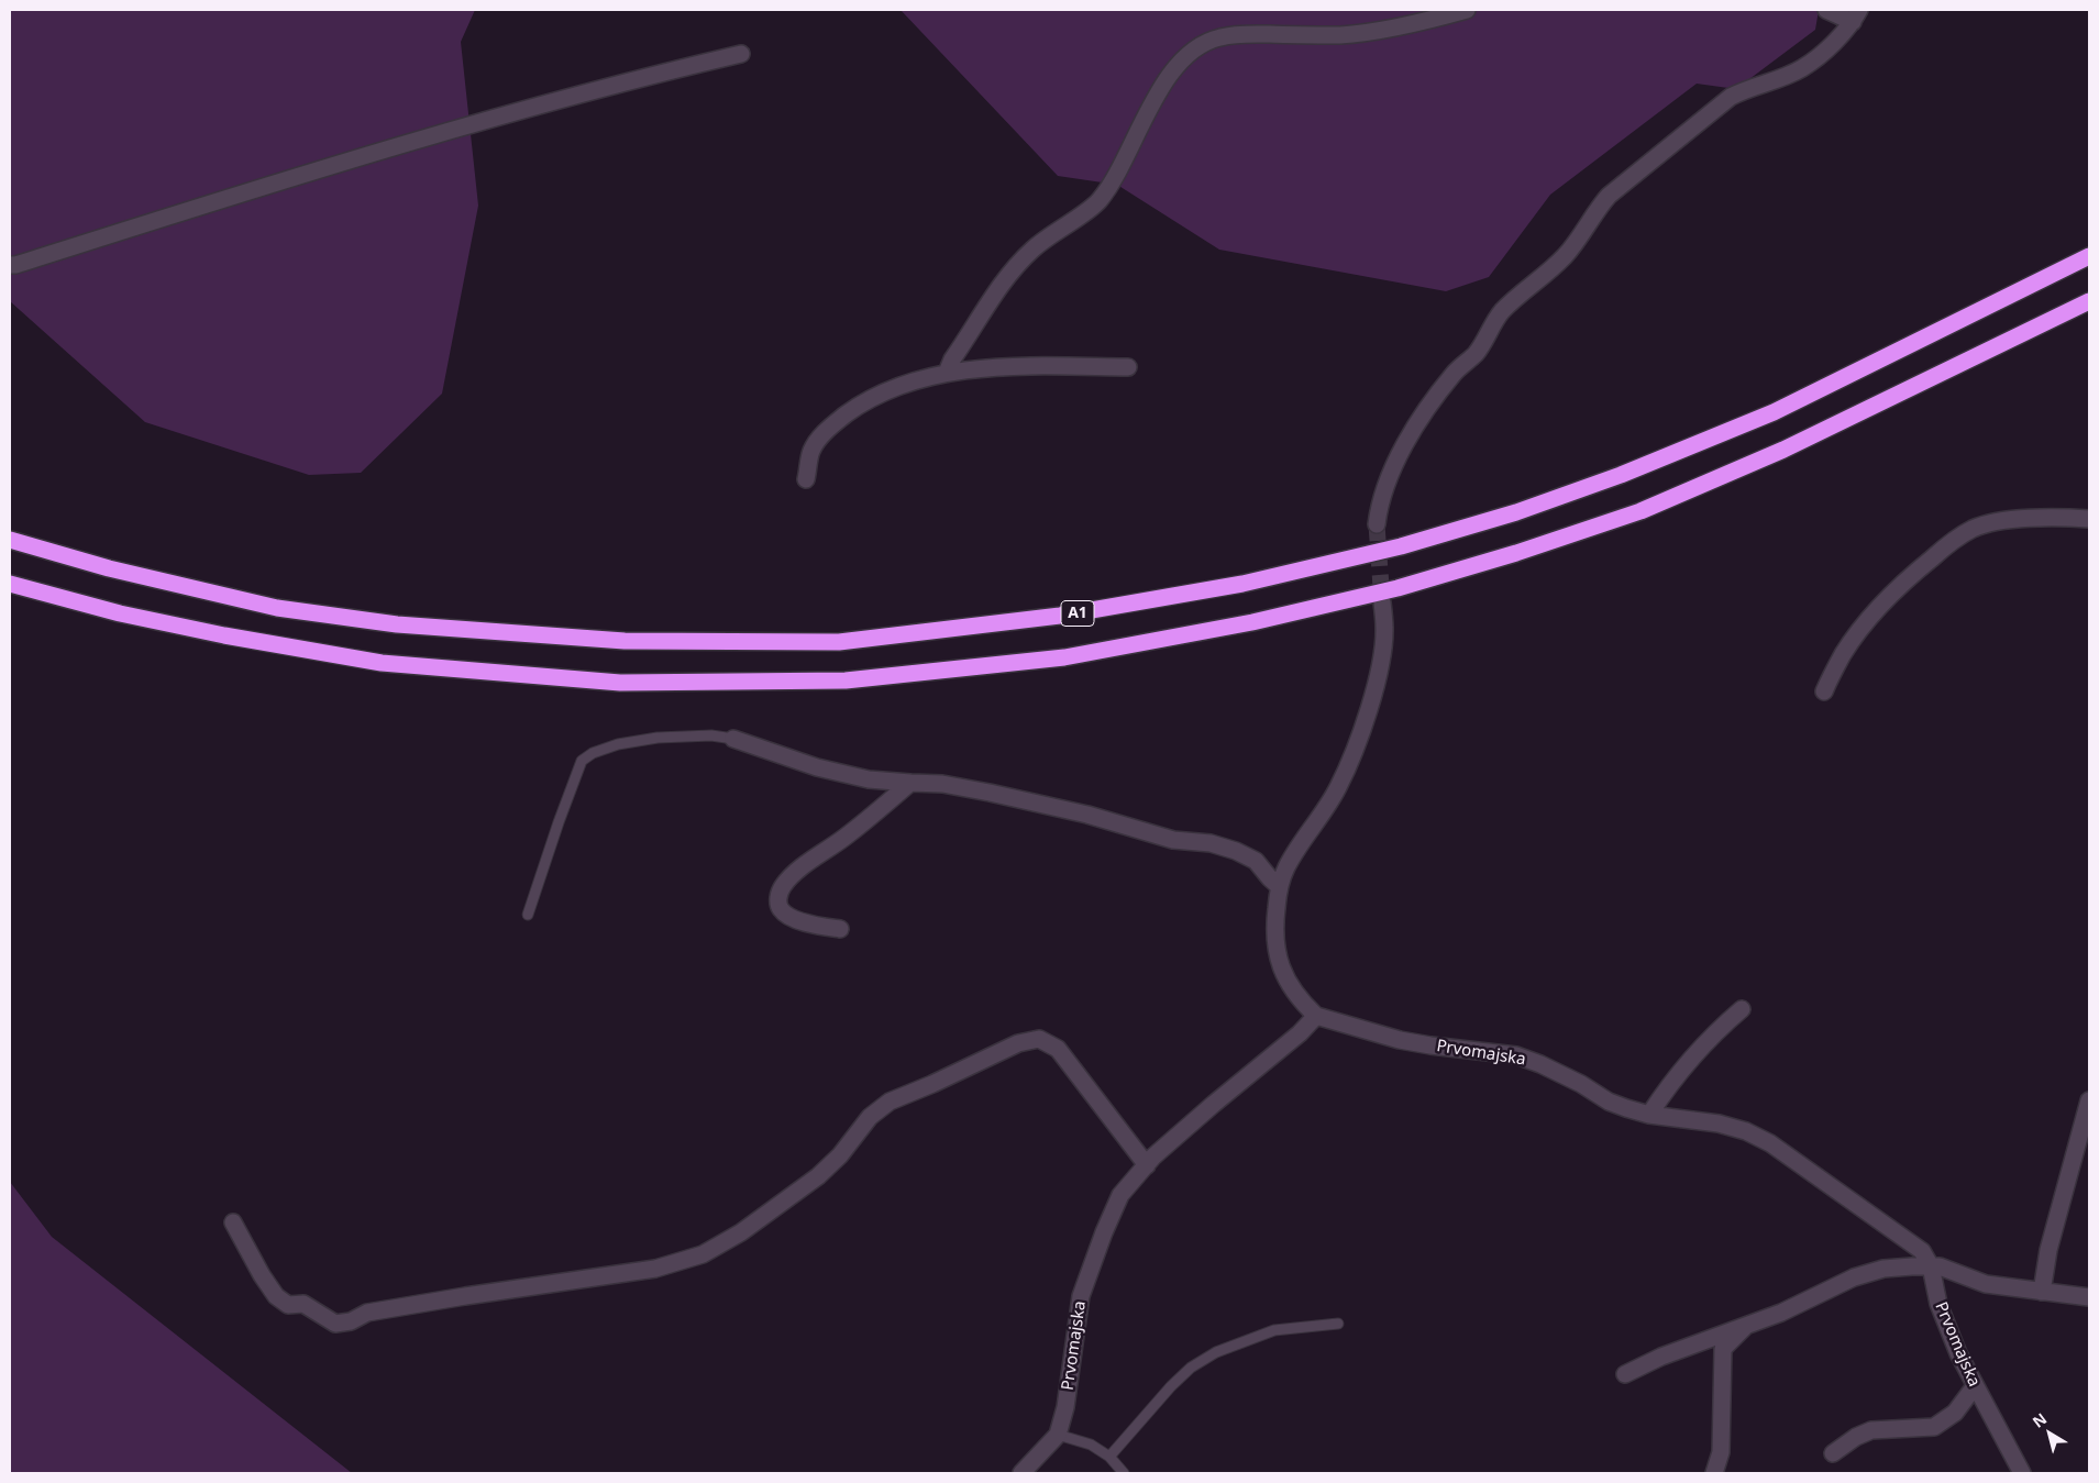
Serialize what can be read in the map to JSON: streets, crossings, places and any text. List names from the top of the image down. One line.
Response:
{"streets":{"highway":["A1"],"street":["Prvomajska"]},"north":"top left"}
